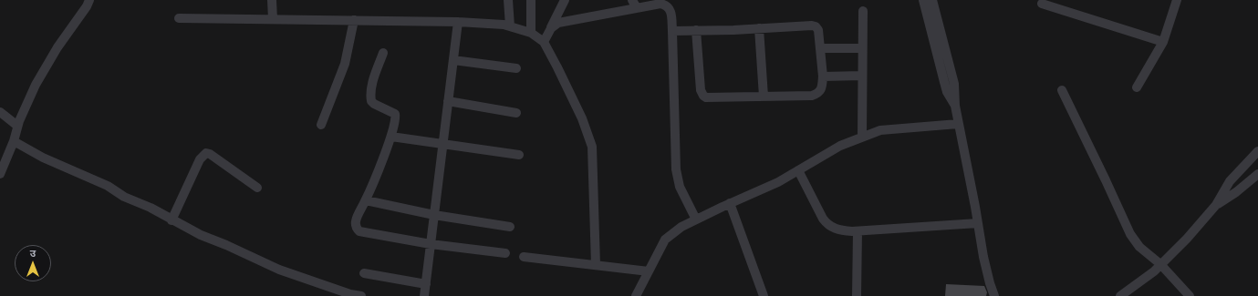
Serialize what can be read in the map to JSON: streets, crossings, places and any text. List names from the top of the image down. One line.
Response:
{"north":"top"}
